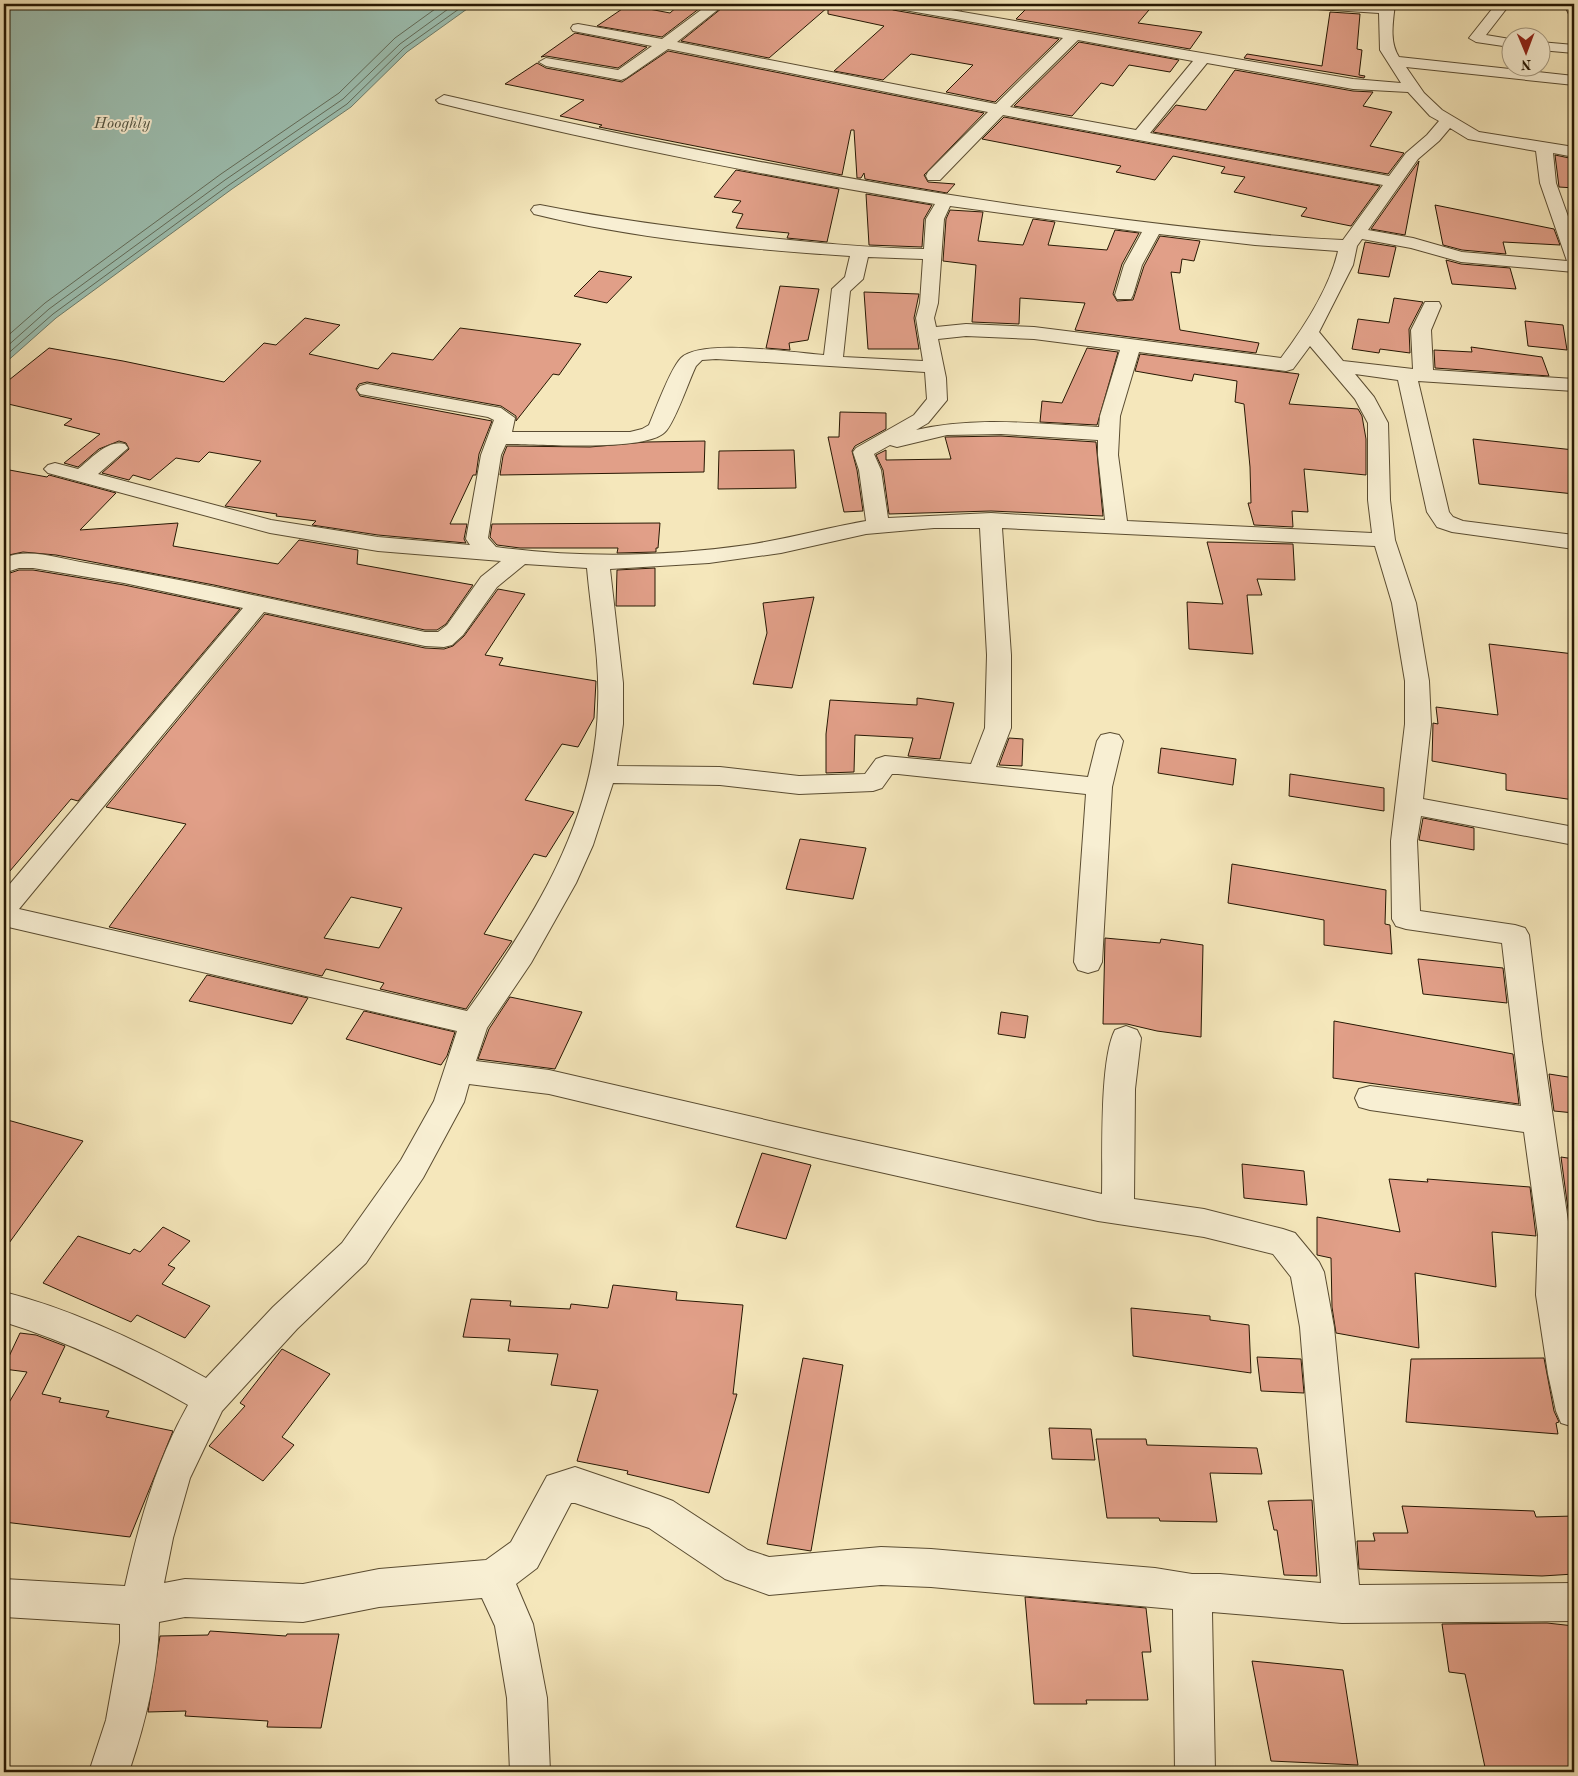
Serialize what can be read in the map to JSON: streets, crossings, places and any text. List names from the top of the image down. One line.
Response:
{"water":["Hooghly"],"north":"bottom"}
